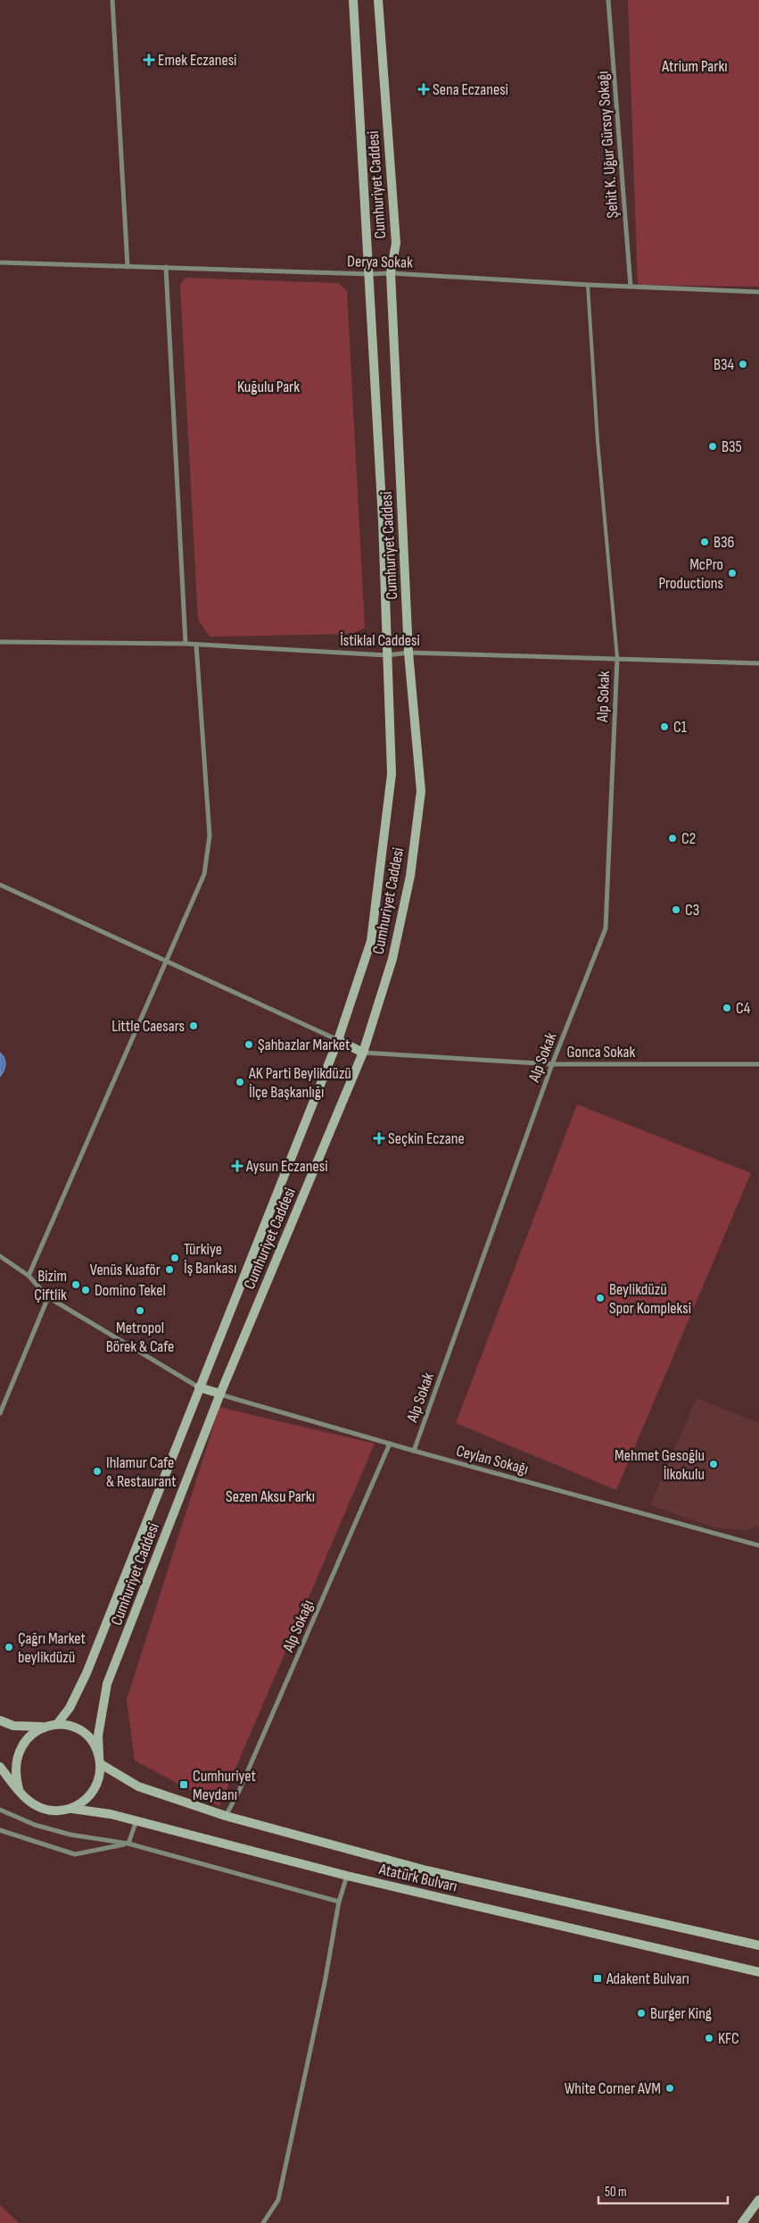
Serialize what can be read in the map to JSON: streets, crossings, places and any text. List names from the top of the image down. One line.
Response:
{"streets":{"main road":["Cumhuriyet Caddesi","Atatürk Bulvarı"],"street":["Şehit K. Uğur Gürsoy Sokağı","Derya Sokak","İstiklal Caddesi","Alp Sokak","Gonca Sokak","Ceylan Sokağı","Alp Sokağı"]},"crossings":[["Şehit K. Uğur Gürsoy Sokağı","Derya Sokak"],["Cumhuriyet Caddesi","Derya Sokak"],["Cumhuriyet Caddesi","İstiklal Caddesi"],["Cumhuriyet Caddesi","Gonca Sokak"],["Cumhuriyet Caddesi","Ceylan Sokağı"],["Cumhuriyet Caddesi","Atatürk Bulvarı"],["İstiklal Caddesi","Alp Sokak"],["Alp Sokak","Gonca Sokak"],["Alp Sokak","Ceylan Sokağı"],["Ceylan Sokağı","Alp Sokağı"],["Alp Sokağı","Atatürk Bulvarı"]],"parks":["Atrium Parkı","Kuğulu Park","Sezen Aksu Parkı"],"places":{"health":["Emek Eczanesi","Sena Eczanesi","Seçkin Eczane","Aysun Eczanesi"],"other":["B34","B35","B36","McPro Productions","C1","C2","C3","C4","Little Caesars","Şahbazlar Market","AK Parti Beylikdüzü İlçe Başkanlığı","Türkiye İş Bankası","Venüs Kuaför","Bizim Çiftlik","Domino Tekel","Beylikdüzü Spor Kompleksi","Metropol Börek & Cafe","Mehmet Gesoğlu İlkokulu","Ihlamur Cafe & Restaurant","Çağrı Market beylikdüzü","Burger King","KFC","White Corner AVM"],"transit":["Cumhuriyet Meydanı","Adakent Bulvarı"]},"scale_bar":"50 m"}
